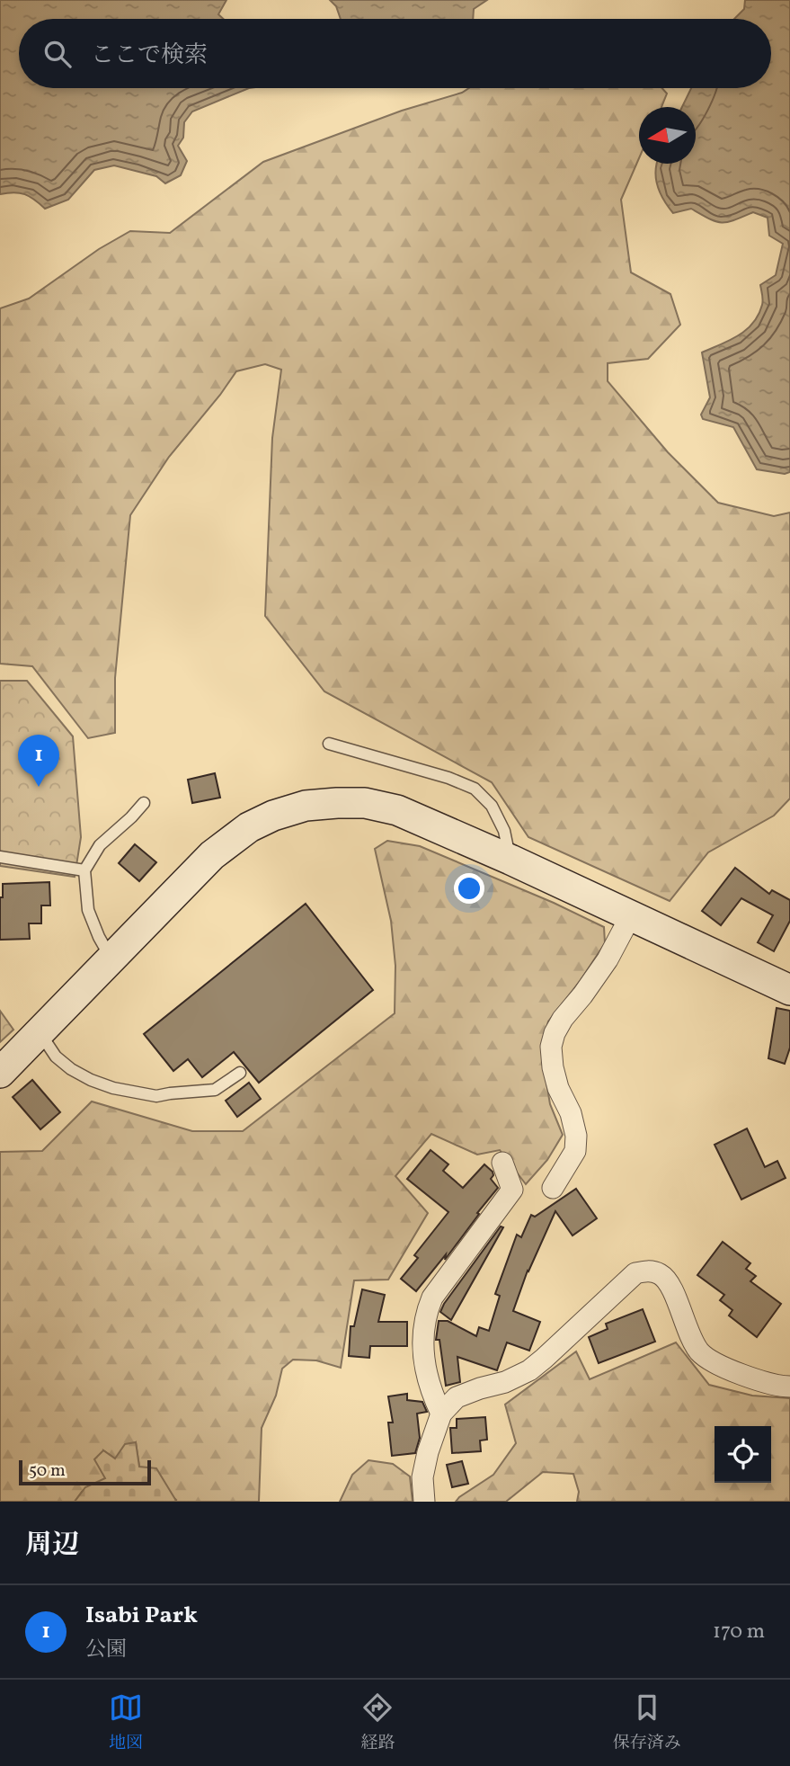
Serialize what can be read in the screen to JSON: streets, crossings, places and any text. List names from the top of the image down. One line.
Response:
{"scale_bar":"50 m","north":"left","page":{"search":"ここで検索","pins":"1","scale":"50 m","heading":"周辺","list":[{"mark":"1","name":"Isabi Park","note":"公園","value":"170 m"}],"nav":["地図","経路","保存済み"]}}
